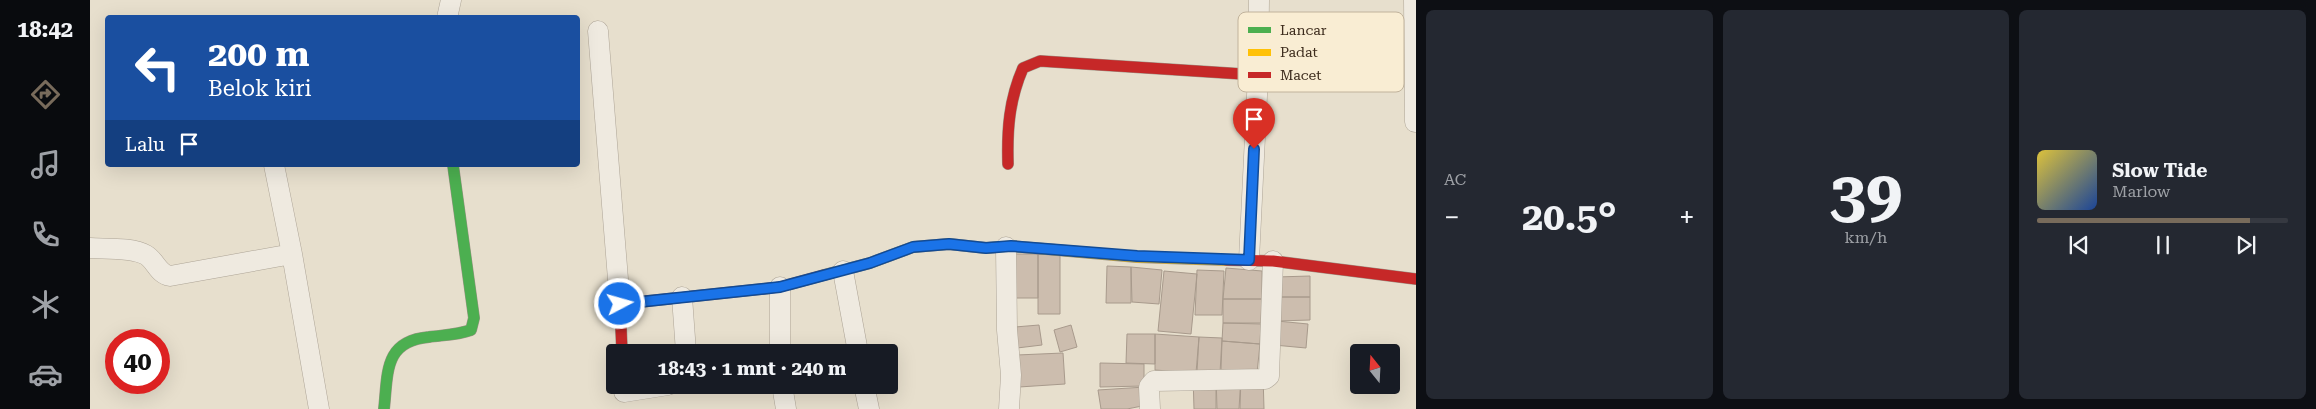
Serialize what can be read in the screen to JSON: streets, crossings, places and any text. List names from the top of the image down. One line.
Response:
{"legend":["Lancar","Padat","Macet"],"north":"top","page":{"tabs":"18:42","tile":["AC",["39","km/h"]],"turn":["200 m","Belok kiri"],"then":"Lalu","song":["Slow Tide","Marlow"],"heat":["−","20.5°","+"],"limit":"40","trip":"18:43 · 1 mnt · 240 m"}}
